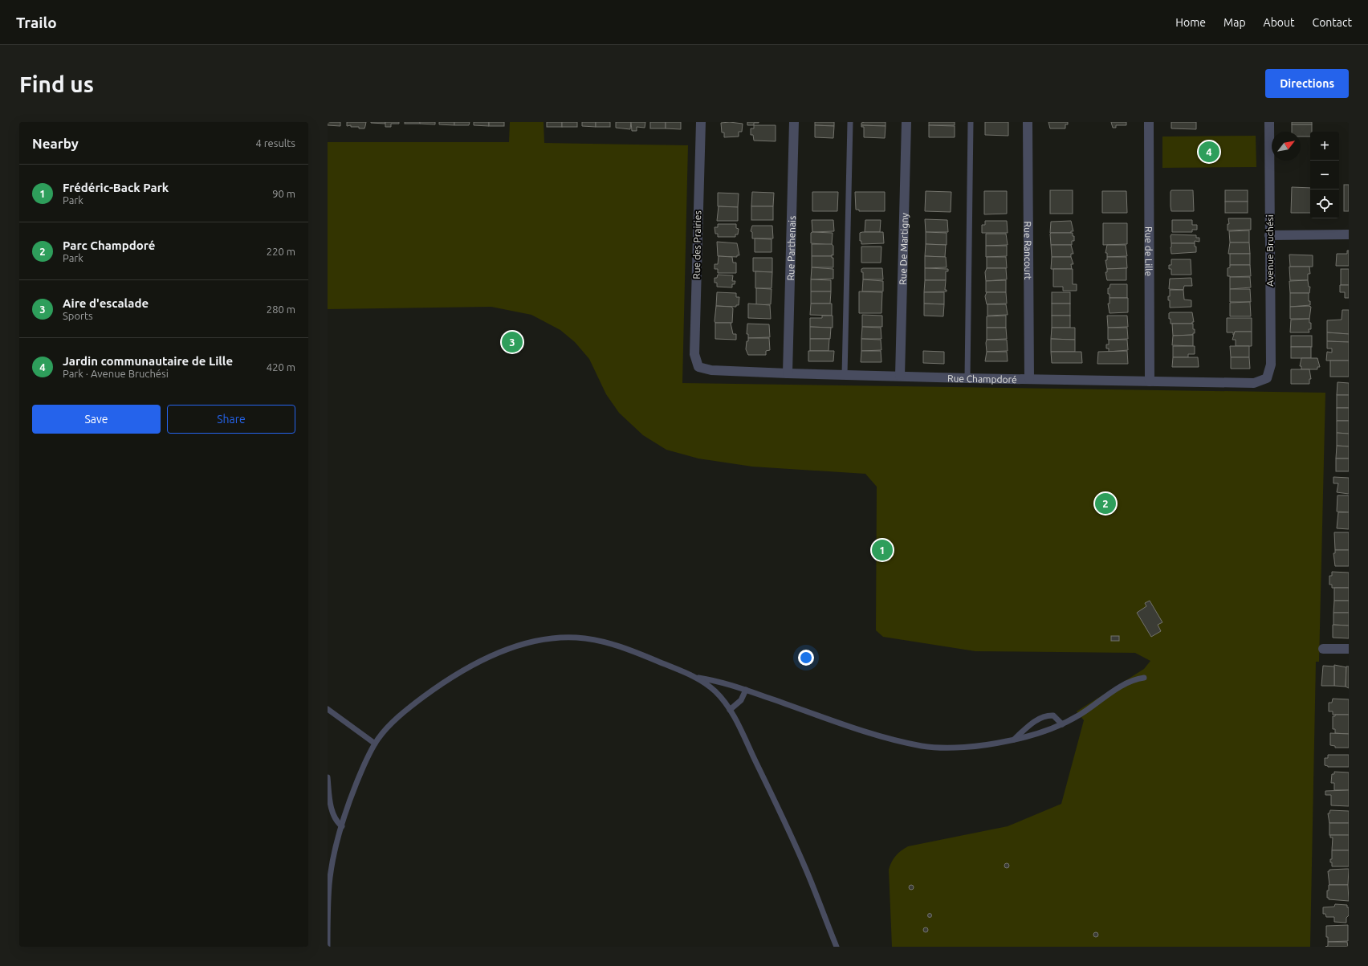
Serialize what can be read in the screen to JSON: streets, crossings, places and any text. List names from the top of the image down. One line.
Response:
{"streets":{"street":["Rue des Prairies","Rue Parthenais","Rue De Martigny","Rue Rancourt","Avenue Bruchési","Rue de Lille","Rue Champdoré"]},"crossings":[["Rue des Prairies","Rue Champdoré"],["Rue Parthenais","Rue Champdoré"],["Rue De Martigny","Rue Champdoré"],["Rue Rancourt","Rue Champdoré"],["Avenue Bruchési","Rue Champdoré"],["Rue de Lille","Rue Champdoré"]],"north":"top right","page":{"header":"Trailo","nav":["Home","Map","About","Contact"],"buttons":["Directions",["Save","Share"]],"title":"Find us","heading":["Nearby","4 results"],"map_buttons":["+","−"],"pins":["4","3","2","1"],"list":[{"mark":"1","name":"Frédéric-Back Park","note":"Park","value":"90 m"},{"mark":"2","name":"Parc Champdoré","note":"Park","value":"220 m"},{"mark":"3","name":"Aire d'escalade","note":"Sports","value":"280 m"},{"mark":"4","name":"Jardin communautaire de Lille","note":"Park · Avenue Bruchési","value":"420 m"}]}}
